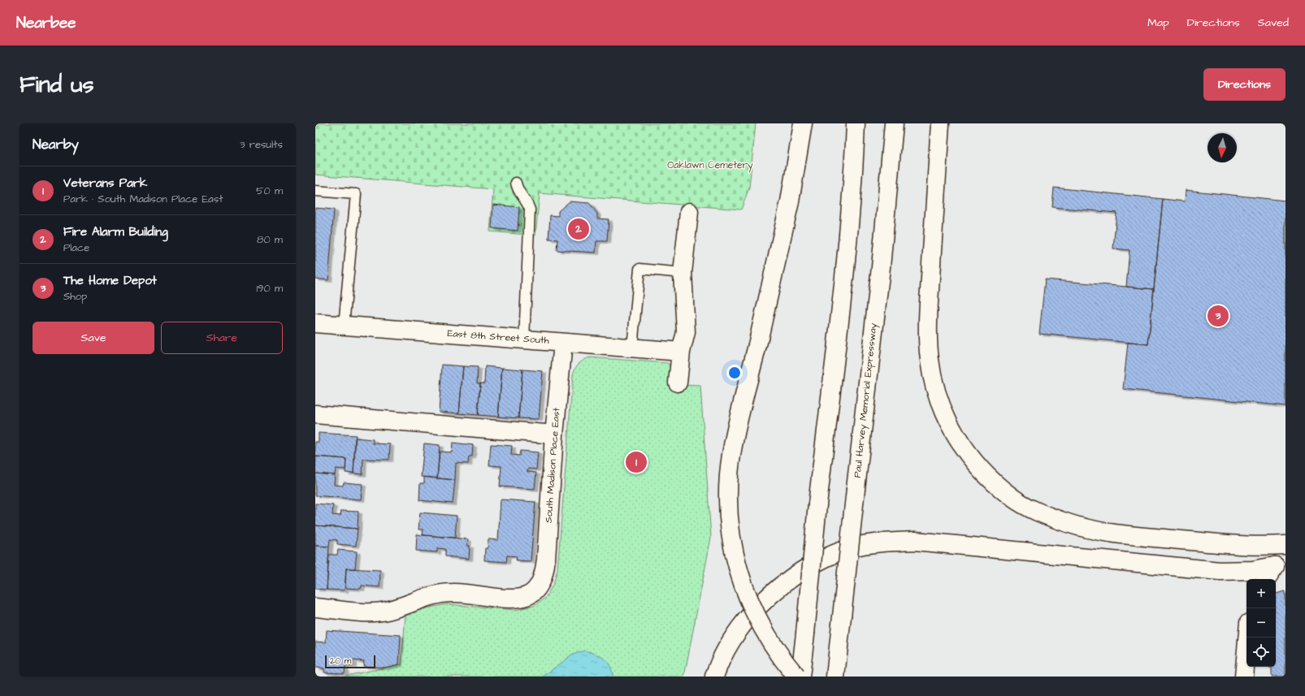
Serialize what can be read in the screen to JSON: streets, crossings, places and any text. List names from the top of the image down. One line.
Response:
{"streets":{"main road":["East 8th Street South","Paul Harvey Memorial Expressway","South Madison Place East"]},"crossings":[["East 8th Street South","South Madison Place East"]],"parks":["Oaklawn Cemetery"],"scale_bar":"20 m","north":"bottom","page":{"header":"Nearbee","nav":["Map","Directions","Saved"],"buttons":["Directions",["Save","Share"]],"title":"Find us","heading":["Nearby","3 results"],"list":[{"mark":"1","name":"Veterans Park","note":"Park · South Madison Place East","value":"50 m"},{"mark":"2","name":"Fire Alarm Building","note":"Place","value":"80 m"},{"mark":"3","name":"The Home Depot","note":"Shop","value":"190 m"}],"pins":["2","3","1"],"map_buttons":["+","−"],"scale":"20 m"}}
